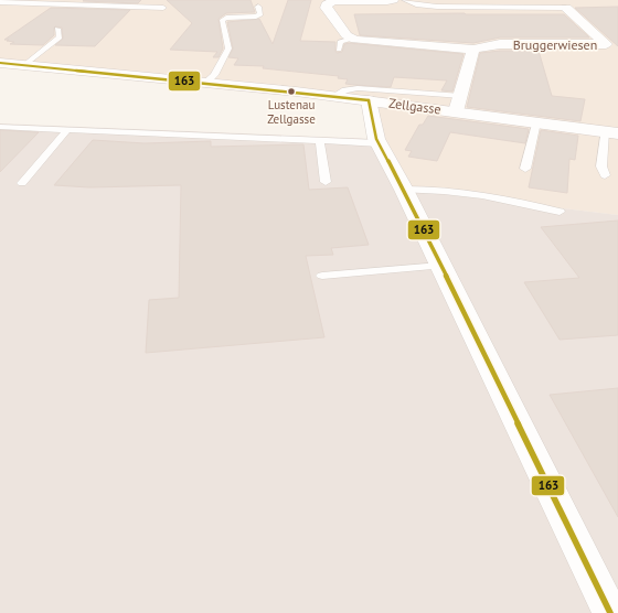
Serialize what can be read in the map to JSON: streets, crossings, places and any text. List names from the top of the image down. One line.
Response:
{"streets":{"street":["Bruggerwiesen","Zellgasse"]},"places":["Lustenau Zellgasse"],"lines":["transit line 163"]}
